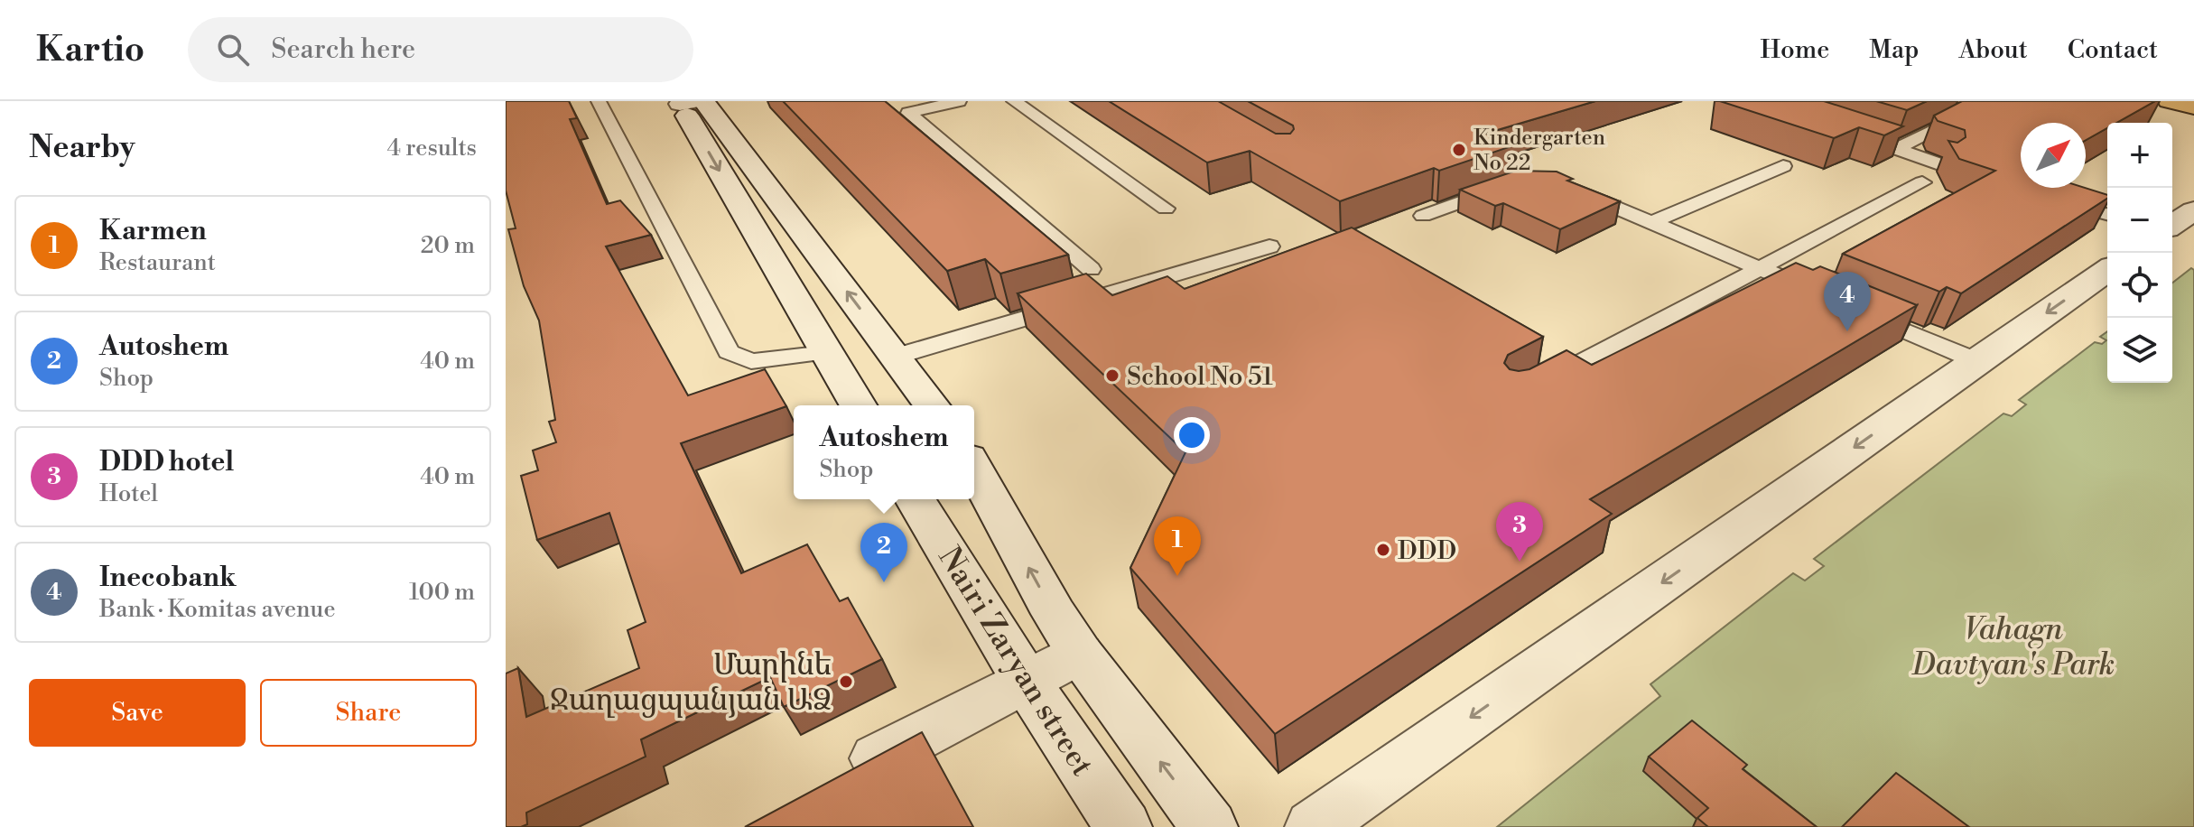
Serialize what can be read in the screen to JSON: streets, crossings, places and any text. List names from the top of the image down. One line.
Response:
{"streets":{"main road":["Nairi Zaryan street"]},"parks":["Vahagn Davtyan's Park"],"places":["Kindergarten No 22","School No 51","DDD","Մարինե Ջաղացպանյան ԱՁ"],"north":"top right","page":{"header":"Kartio","search":"Search here","nav":["Home","Map","About","Contact"],"heading":["Nearby","4 results"],"map_buttons":["+","−"],"list":[{"mark":"1","name":"Karmen","note":"Restaurant","value":"20 m"},{"mark":"2","name":"Autoshem","note":"Shop","value":"40 m"},{"mark":"3","name":"DDD hotel","note":"Hotel","value":"40 m"},{"mark":"4","name":"Inecobank","note":"Bank · Komitas avenue","value":"100 m"}],"pins":["4","3","1","2"],"popup":["Autoshem","Shop"],"buttons":["Save","Share"]}}
